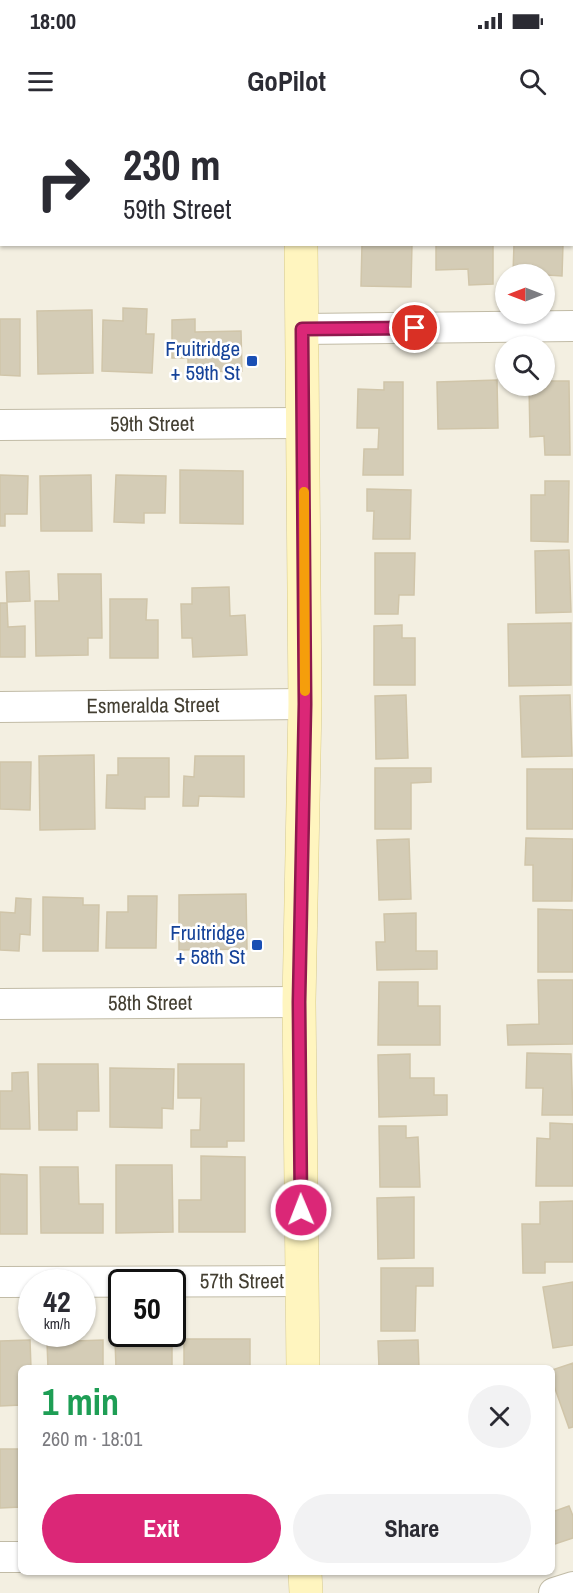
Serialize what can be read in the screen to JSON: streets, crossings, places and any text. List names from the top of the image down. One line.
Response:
{"streets":{"street":["59th Street","Esmeralda Street","58th Street","57th Street"]},"places":{"transit":["Fruitridge + 59th St","Fruitridge + 58th St"]},"north":"left","page":{"status":"18:00","header":"GoPilot","turn":["230 m","59th Street"],"speed":"42 km/h","limit":"50","heading":["1 min","260 m · 18:01"],"buttons":["Exit","Share"]}}
